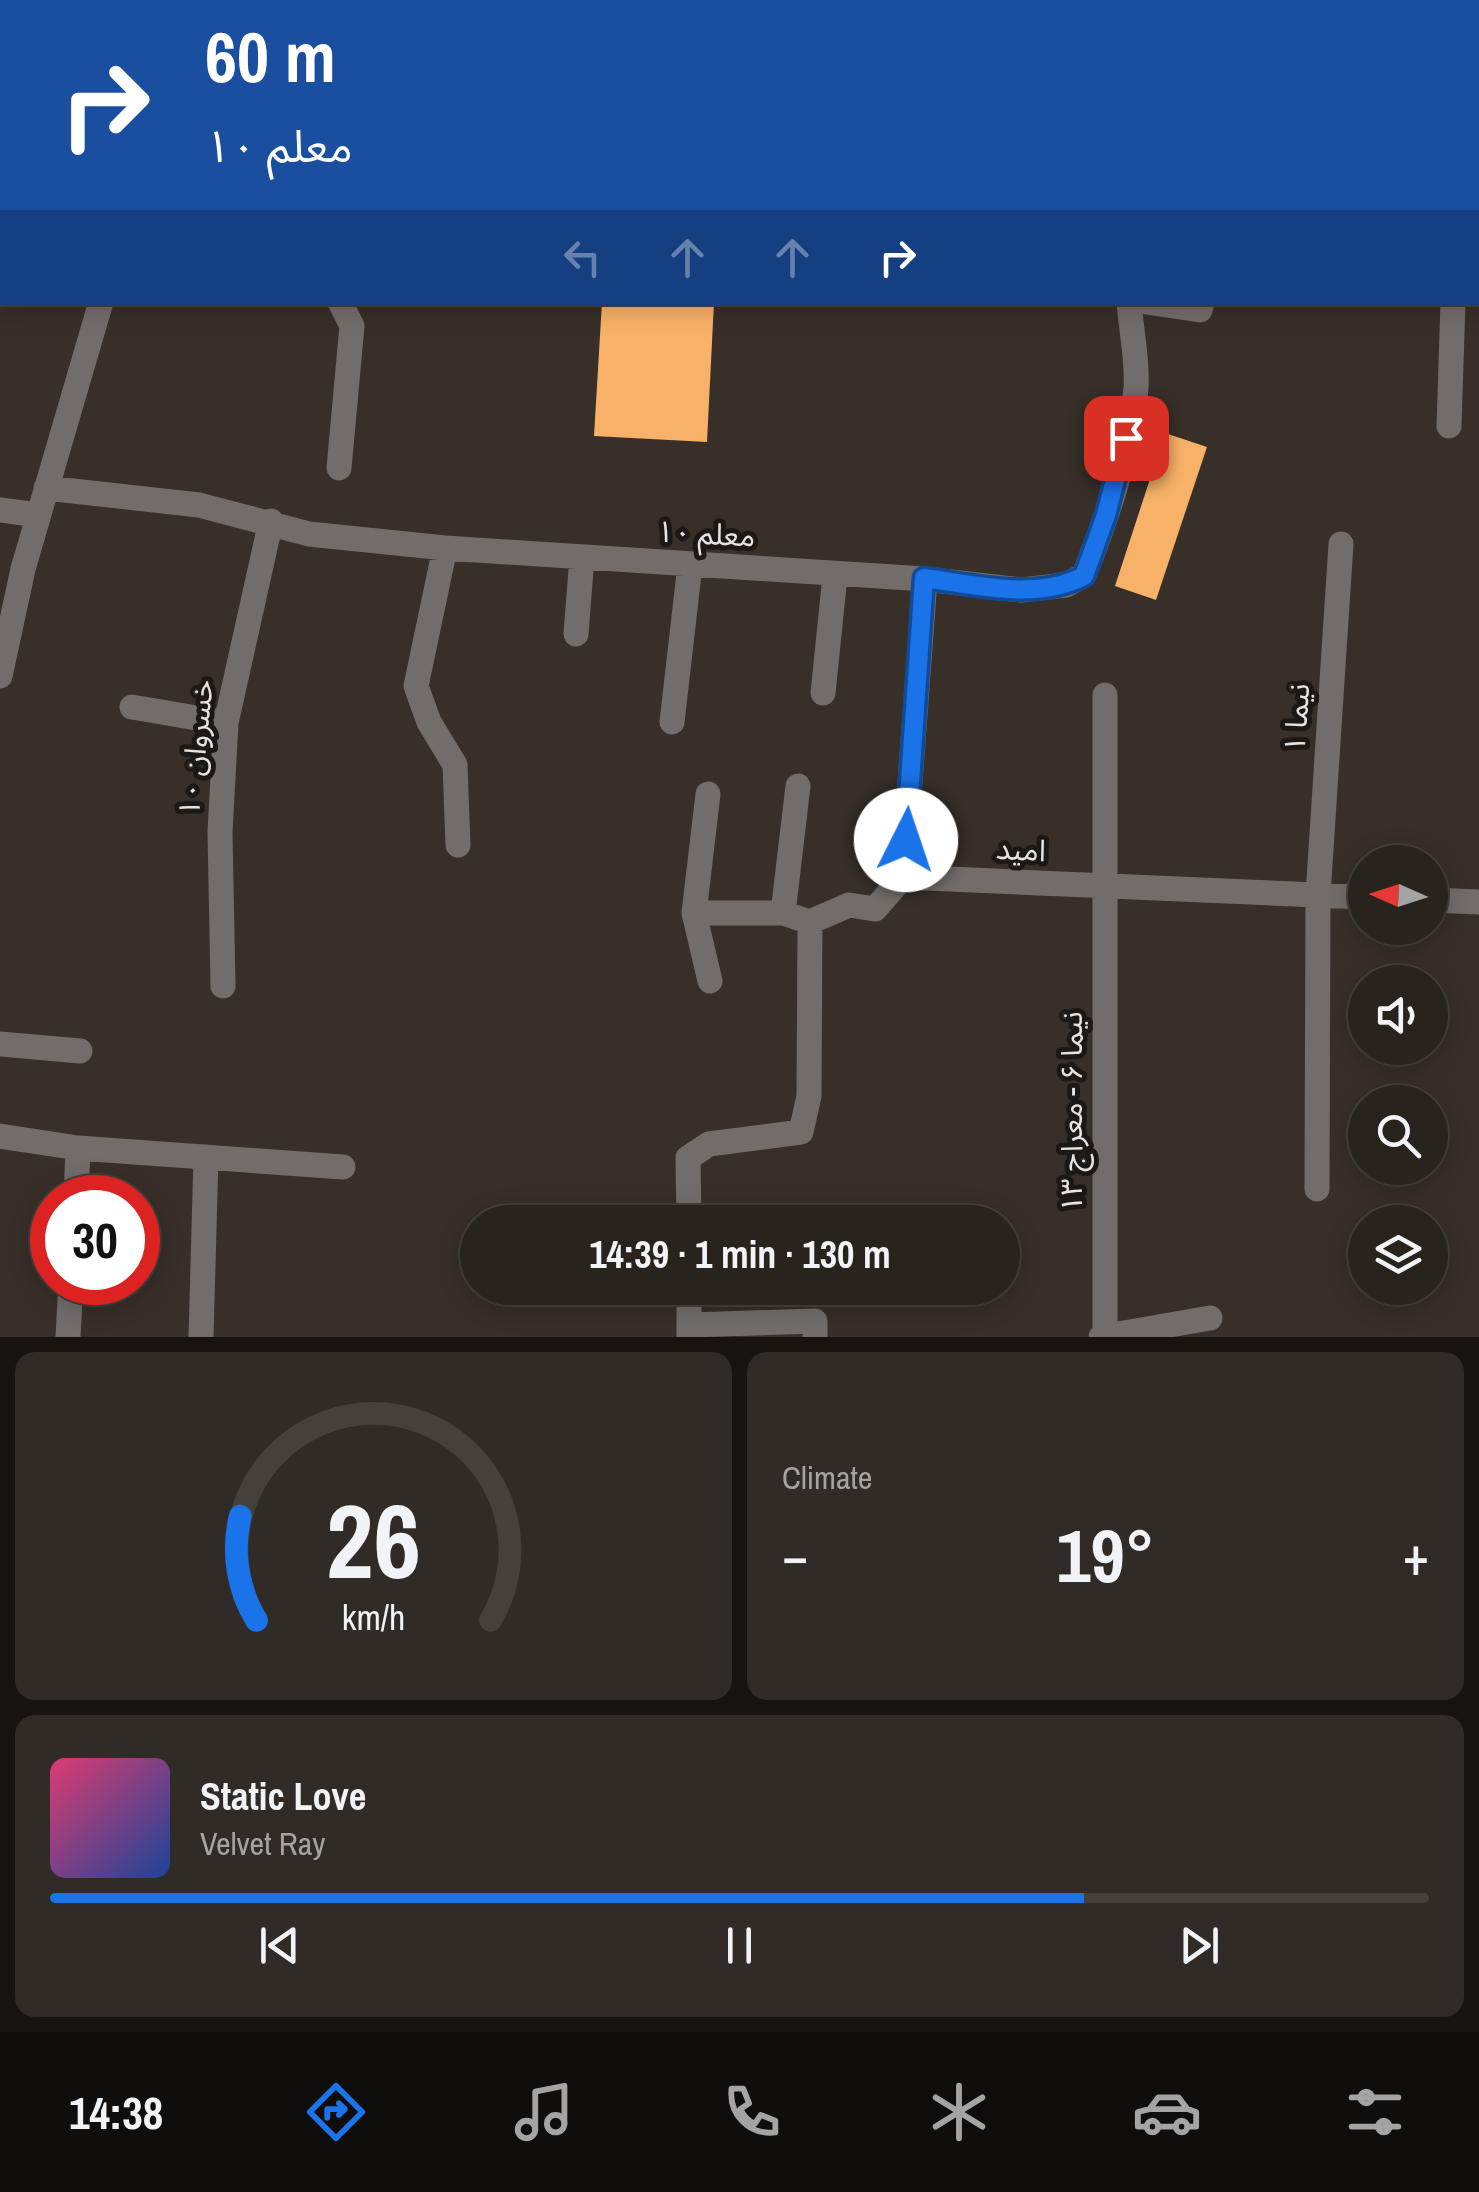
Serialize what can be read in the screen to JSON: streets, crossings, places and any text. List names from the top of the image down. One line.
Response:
{"streets":{"street":["معلم ۱۰","نیما ۱","خسروان ۱۰","امید","نیما ۶ - معراج ۱۳"]},"crossings":[["معلم ۱۰","خسروان ۱۰"],["نیما ۱","امید"],["امید","نیما ۶ - معراج ۱۳"]],"north":"left","page":{"turn":["60 m","معلم ۱۰"],"limit":"30","trip":"14:39 · 1 min · 130 m","tile":"Climate","heat":["−","19°","+"],"song":["Static Love","Velvet Ray"],"tabs":"14:38","gauge":["26","km/h"]}}
